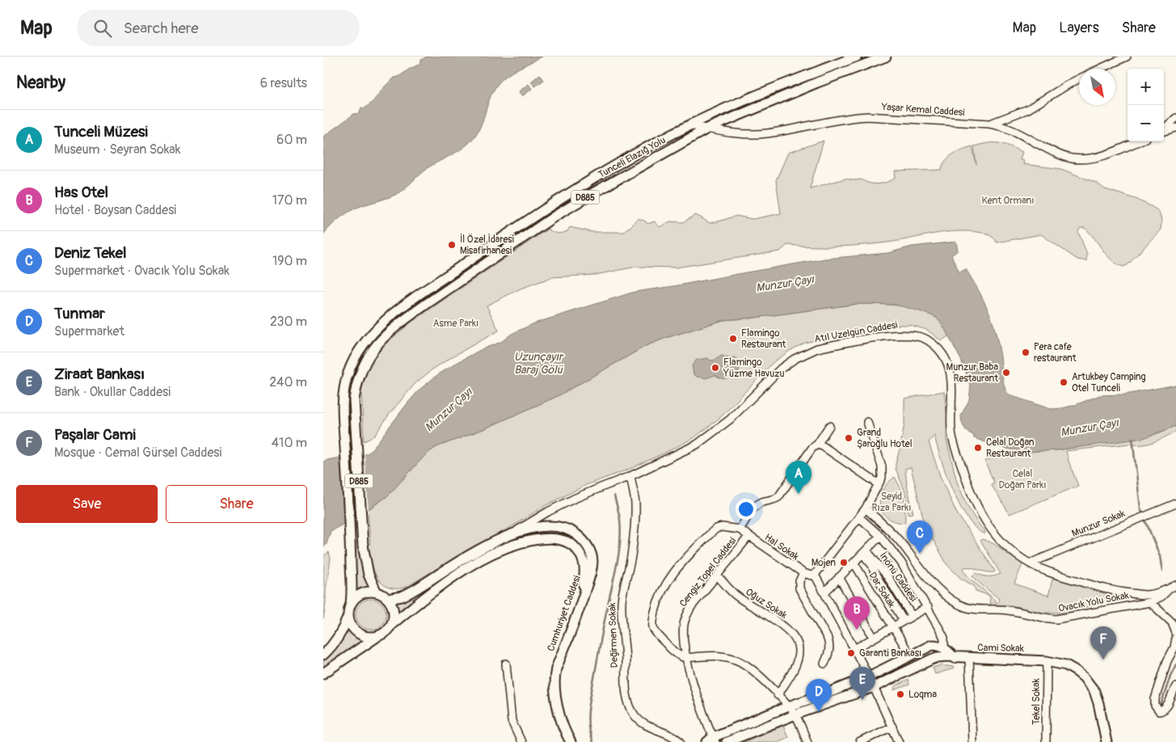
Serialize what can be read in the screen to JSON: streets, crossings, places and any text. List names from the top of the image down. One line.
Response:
{"streets":{"main road":["Tunceli Elazığ Yolu","D885","Cumhuriyet Caddesi","Cami Sokak"],"street":["Yaşar Kemal Caddesi","Atıl Uzelgün Caddesi","Munzur Sokak","Hal Sokak","Cengiz Topel Caddesi","İnönü Caddesi","Dar Sokak","Ovacık Yolu Sokak","Oğuz Sokak","Değirmen Sokak","Tekel Sokak"]},"crossings":[["Yaşar Kemal Caddesi","Tunceli Elazığ Yolu"],["Tunceli Elazığ Yolu","Cumhuriyet Caddesi"],["Atıl Uzelgün Caddesi","Munzur Sokak"],["Atıl Uzelgün Caddesi","Ovacık Yolu Sokak"],["Atıl Uzelgün Caddesi","Cumhuriyet Caddesi"],["Atıl Uzelgün Caddesi","Değirmen Sokak"],["Hal Sokak","Cengiz Topel Caddesi"],["Cengiz Topel Caddesi","Oğuz Sokak"],["İnönü Caddesi","Dar Sokak"],["Cami Sokak","Tekel Sokak"]],"water":["Munzur Çayı","Uzunçayır Baraj Gölü"],"parks":["Kent Ormanı","Asme Parkı","Celal Doğan Parkı","Seyid Rıza Parkı"],"places":["İl Özel İdaresi Misafirhanesi","Flamingo Restaurant","Pera cafe restaurant","Flamingo Yüzme Havuzu","Munzur Baba Restaurant","Artukbey Camping Otel Tunceli","Grand Şaroğlu Hotel","Celal Doğan Restaurant","Mojen","Garanti Bankası","Loqma"],"north":"bottom right","page":{"header":"Map","search":"Search here","nav":["Map","Layers","Share"],"heading":["Nearby","6 results"],"map_buttons":["+","−"],"list":[{"mark":"A","name":"Tunceli Müzesi","note":"Museum · Seyran Sokak","value":"60 m"},{"mark":"B","name":"Has Otel","note":"Hotel · Boysan Caddesi","value":"170 m"},{"mark":"C","name":"Deniz Tekel","note":"Supermarket · Ovacık Yolu Sokak","value":"190 m"},{"mark":"D","name":"Tunmar","note":"Supermarket","value":"230 m"},{"mark":"E","name":"Ziraat Bankası","note":"Bank · Okullar Caddesi","value":"240 m"},{"mark":"F","name":"Paşalar Cami","note":"Mosque · Cemal Gürsel Caddesi","value":"410 m"}],"pins":["A","C","B","F","E","D"],"buttons":["Save","Share"]}}
